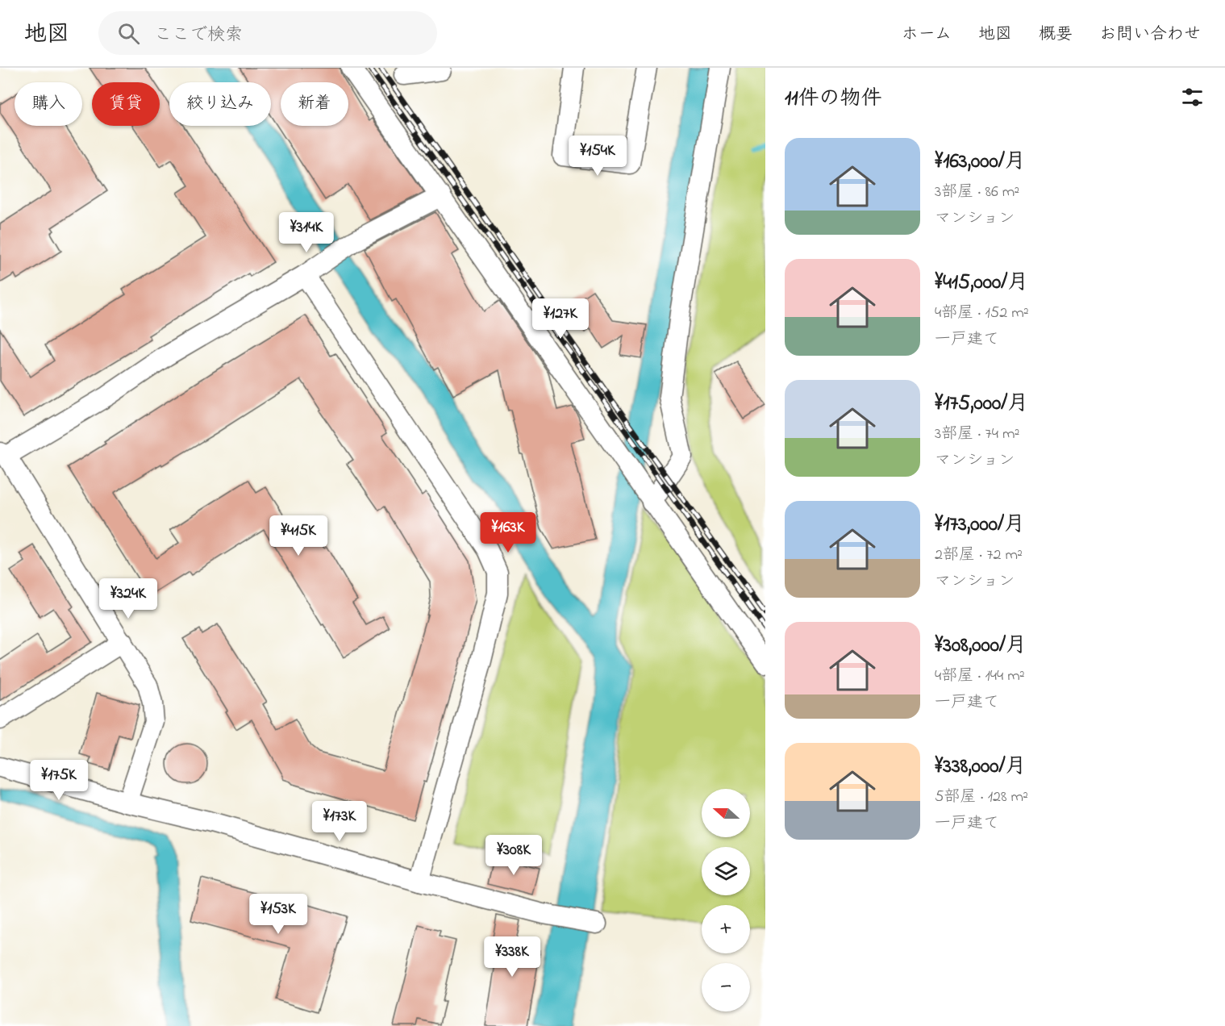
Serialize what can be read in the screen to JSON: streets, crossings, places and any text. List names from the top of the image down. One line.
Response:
{"north":"left","page":{"header":"地図","search":"ここで検索","nav":["ホーム","地図","概要","お問い合わせ"],"heading":"11件の物件","chip":["購入","賃貸","絞り込み","新着"],"list":[{"name":"¥163,000/月","note":"3部屋 · 86 m² · マンション"},{"name":"¥415,000/月","note":"4部屋 · 152 m² · 一戸建て"},{"name":"¥175,000/月","note":"3部屋 · 74 m² · マンション"},{"name":"¥173,000/月","note":"2部屋 · 72 m² · マンション"},{"name":"¥308,000/月","note":"4部屋 · 144 m² · 一戸建て"},{"name":"¥338,000/月","note":"5部屋 · 128 m² · 一戸建て"}],"price":["¥154K","¥314K","¥127K","¥163K","¥415K","¥324K","¥175K","¥173K","¥308K","¥153K","¥338K"],"map_buttons":["+","−"]}}
